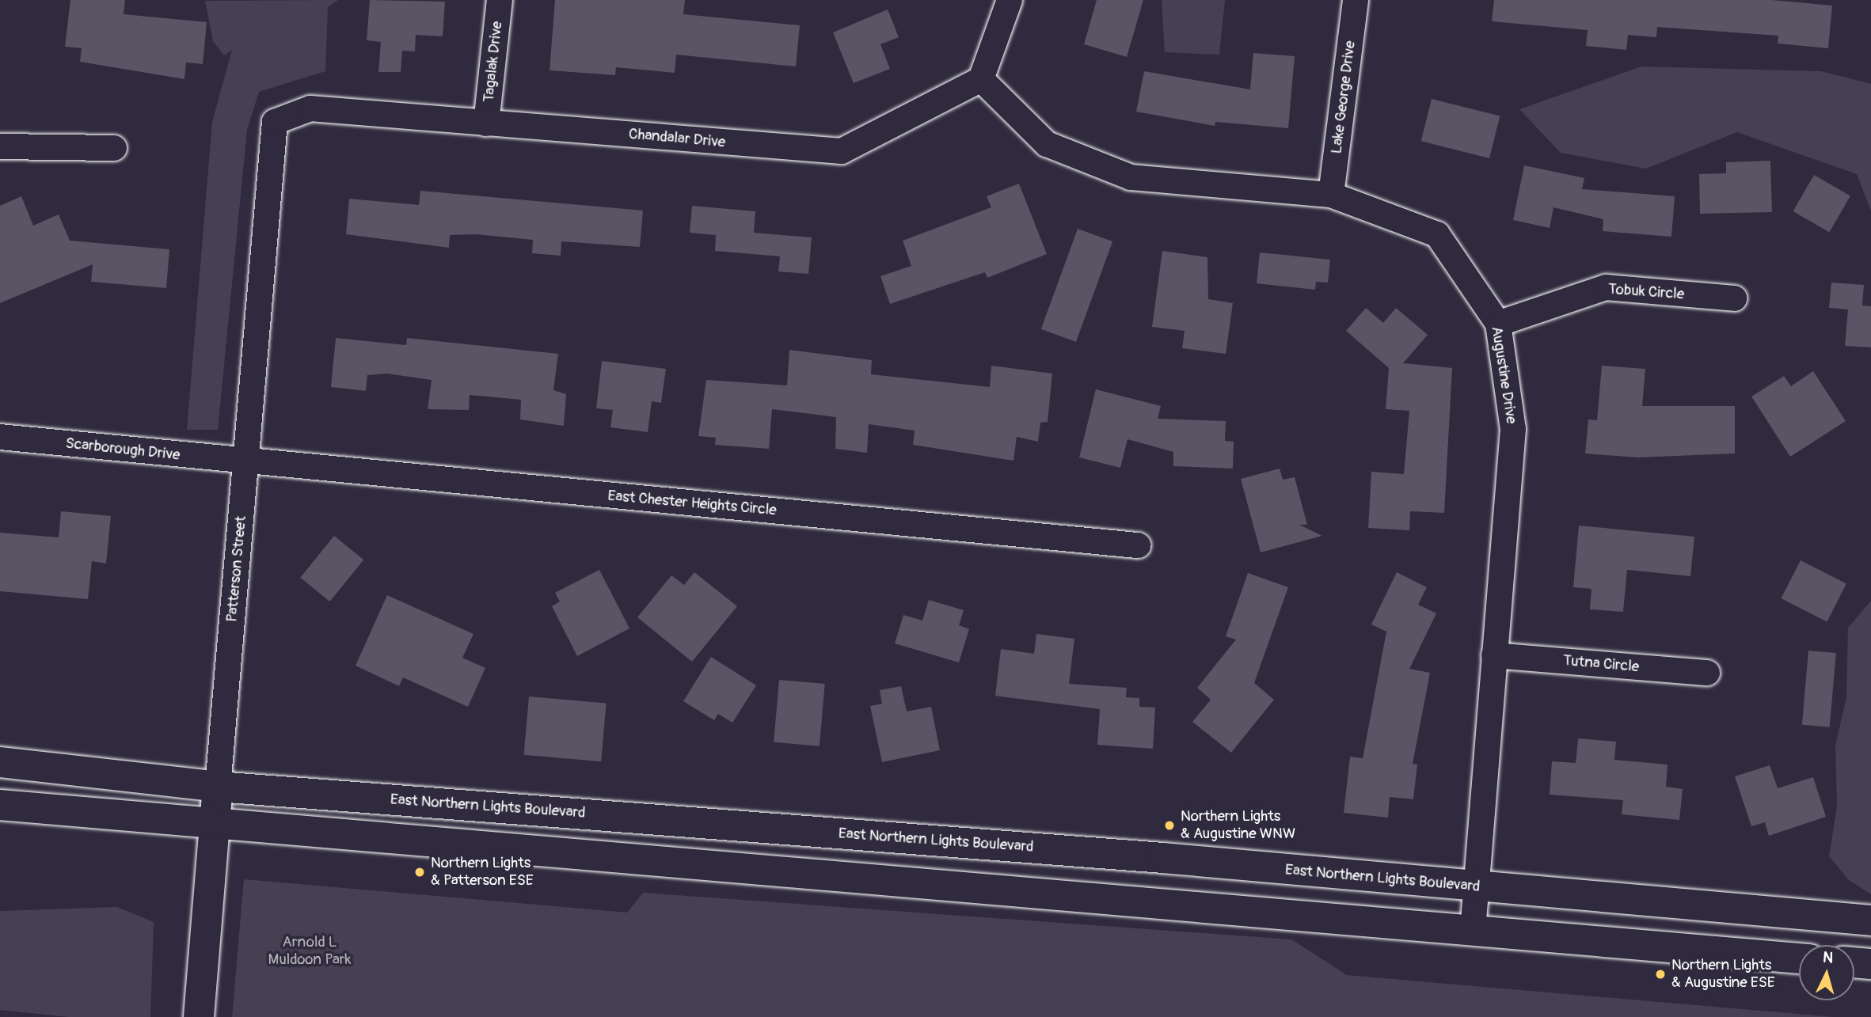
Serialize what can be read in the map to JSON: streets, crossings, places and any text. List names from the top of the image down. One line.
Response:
{"streets":{"main road":["Patterson Street","East Northern Lights Boulevard"],"street":["Tagalak Drive","Lake George Drive","Chandalar Drive","Tobuk Circle","Augustine Drive","Scarborough Drive","East Chester Heights Circle","Tutna Circle"]},"crossings":[["Tagalak Drive","Chandalar Drive"],["Lake George Drive","Augustine Drive"],["Chandalar Drive","Augustine Drive"],["Chandalar Drive","Patterson Street"],["Tobuk Circle","Augustine Drive"],["Augustine Drive","Tutna Circle"],["Augustine Drive","East Northern Lights Boulevard"],["Scarborough Drive","East Chester Heights Circle"],["Scarborough Drive","Patterson Street"],["East Chester Heights Circle","Patterson Street"],["Patterson Street","East Northern Lights Boulevard"]],"parks":["Arnold L Muldoon Park"],"places":["Northern Lights & Augustine WNW","Northern Lights & Patterson ESE","Northern Lights & Augustine ESE"],"north":"top"}
